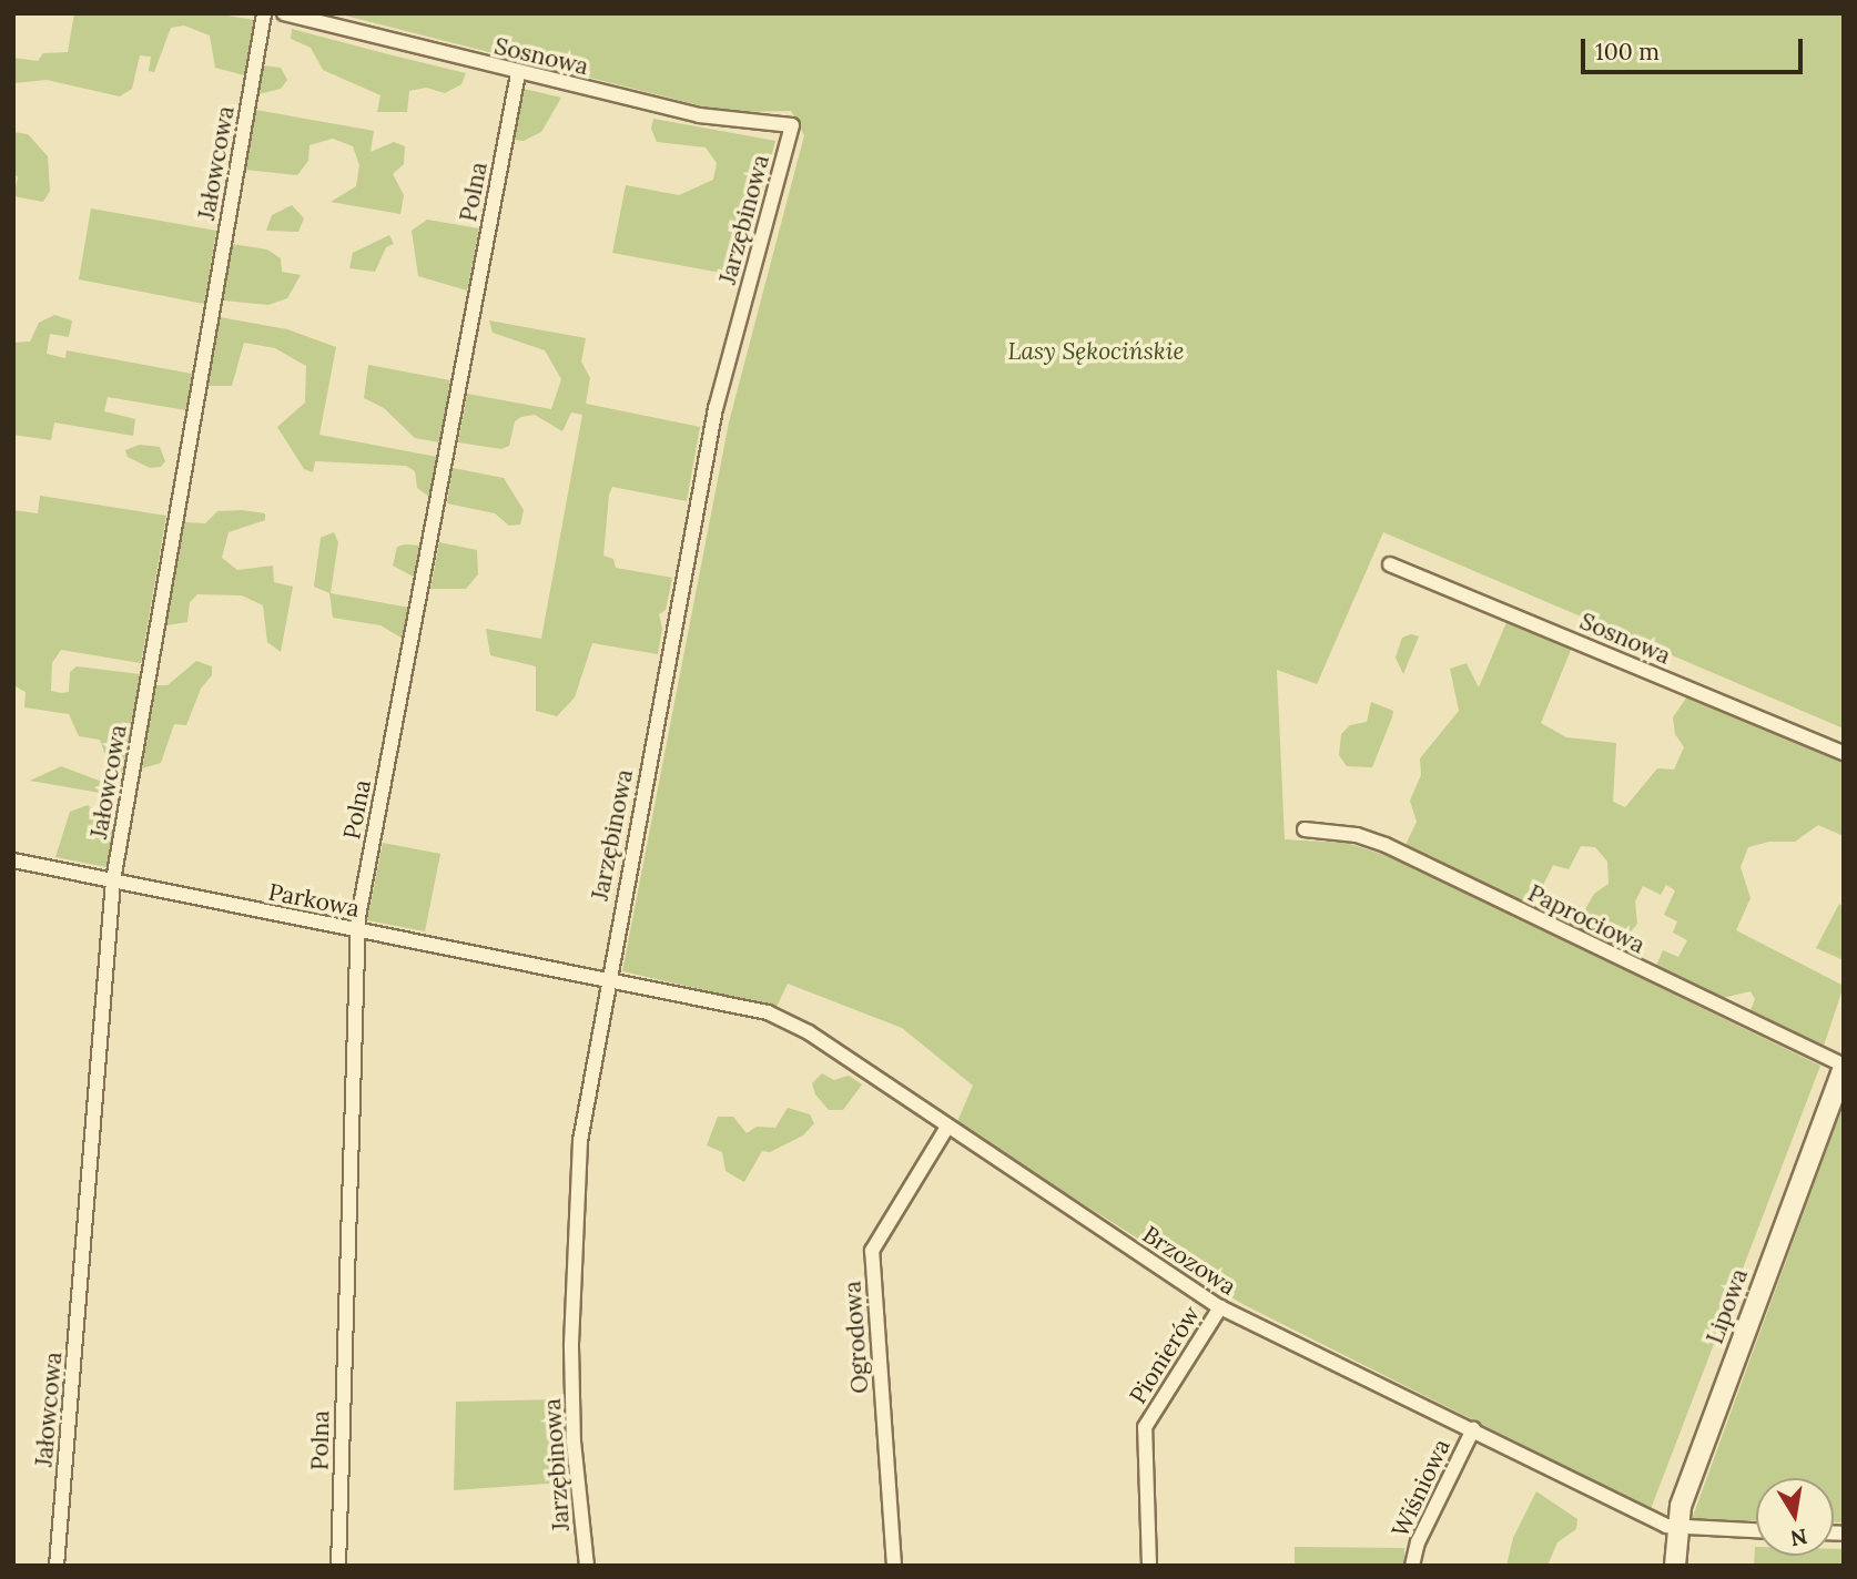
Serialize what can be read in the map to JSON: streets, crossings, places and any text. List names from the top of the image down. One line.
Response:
{"streets":{"street":["Sosnowa","Jałowcowa","Polna","Jarzębinowa","Parkowa","Paprociowa","Brzozowa","Lipowa","Ogrodowa","Pionierów","Wiśniowa"]},"crossings":[["Sosnowa","Polna"],["Sosnowa","Jarzębinowa"],["Jałowcowa","Parkowa"],["Polna","Parkowa"],["Jarzębinowa","Parkowa"],["Jarzębinowa","Brzozowa"],["Parkowa","Brzozowa"],["Paprociowa","Lipowa"],["Brzozowa","Lipowa"],["Brzozowa","Ogrodowa"],["Brzozowa","Pionierów"],["Brzozowa","Wiśniowa"]],"parks":["Lasy Sękocińskie"],"scale_bar":"100 m","north":"bottom"}
